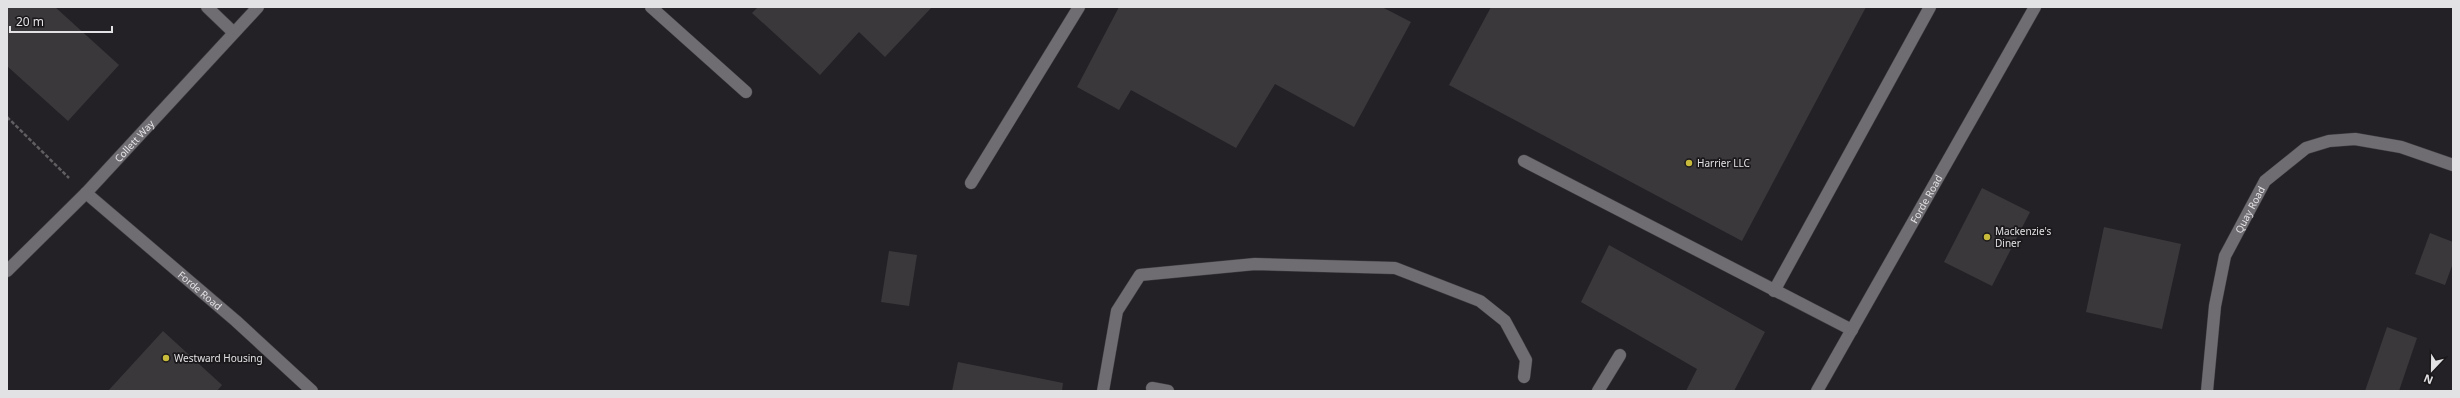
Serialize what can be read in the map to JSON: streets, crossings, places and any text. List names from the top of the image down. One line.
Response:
{"streets":{"street":["Collett Way","Forde Road","Quay Road"]},"crossings":[["Collett Way","Forde Road"]],"places":["Harrier LLC","Mackenzie's Diner","Westward Housing"],"scale_bar":"20 m","north":"bottom"}
